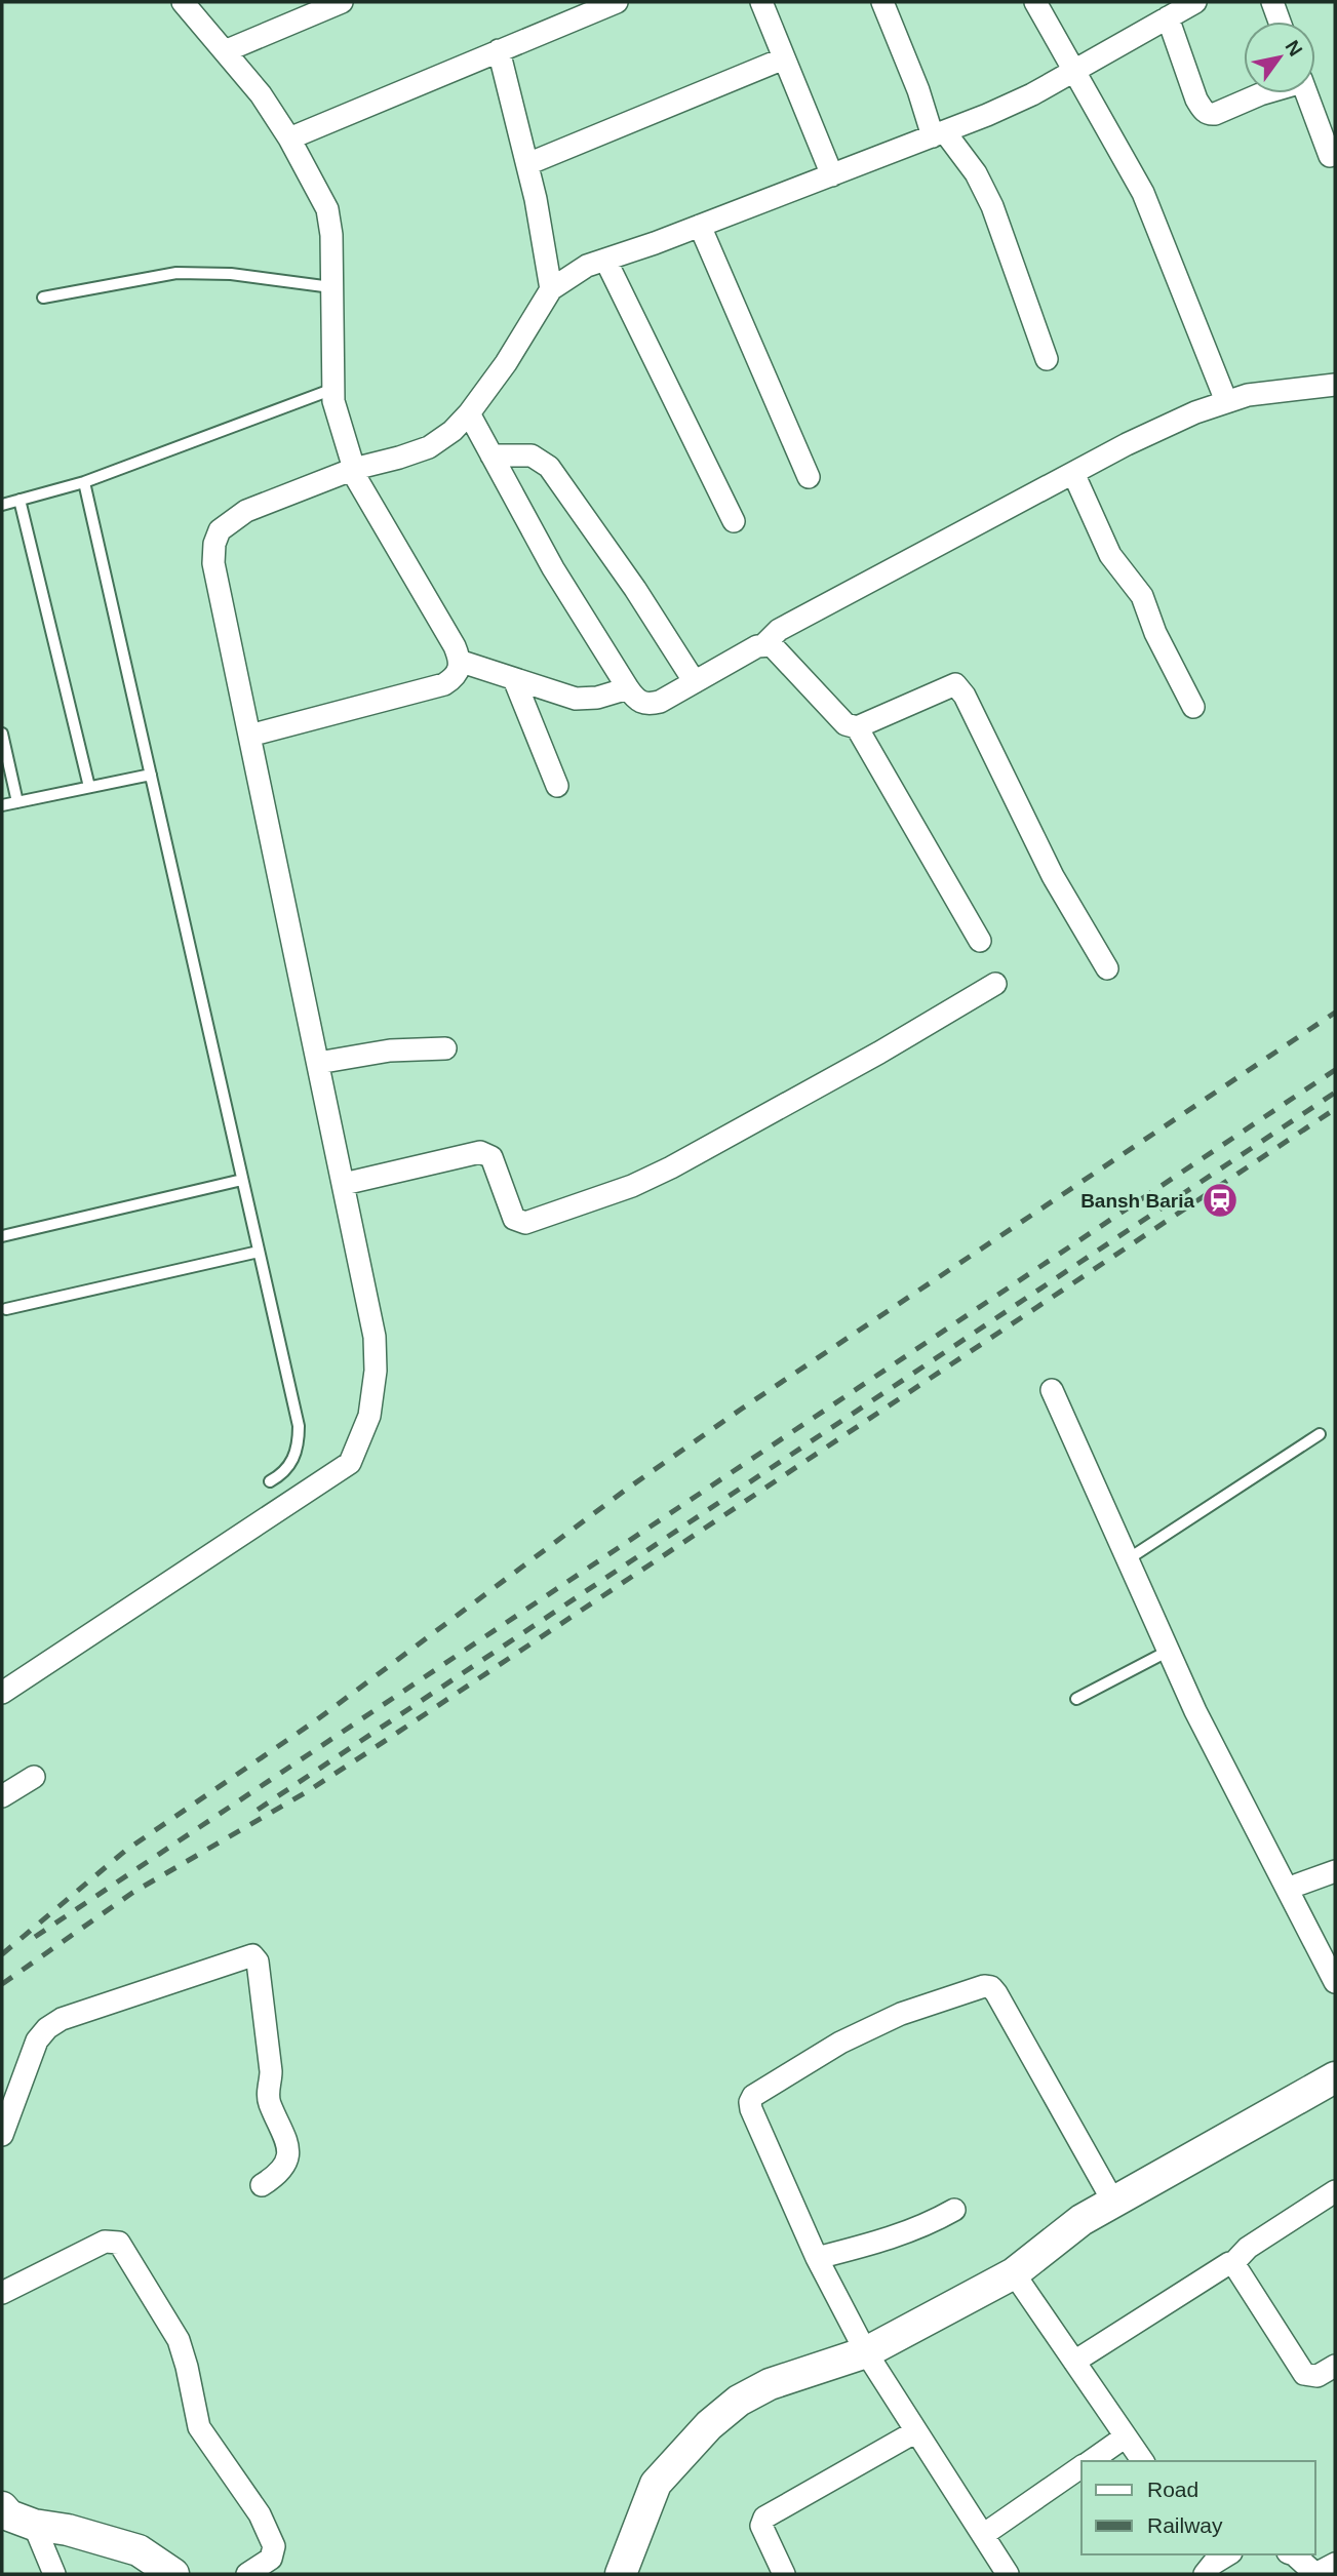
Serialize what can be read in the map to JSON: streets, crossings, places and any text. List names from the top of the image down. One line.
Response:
{"places":{"station":["Bansh Baria"]},"legend":["Road","Railway"],"north":"top right"}
